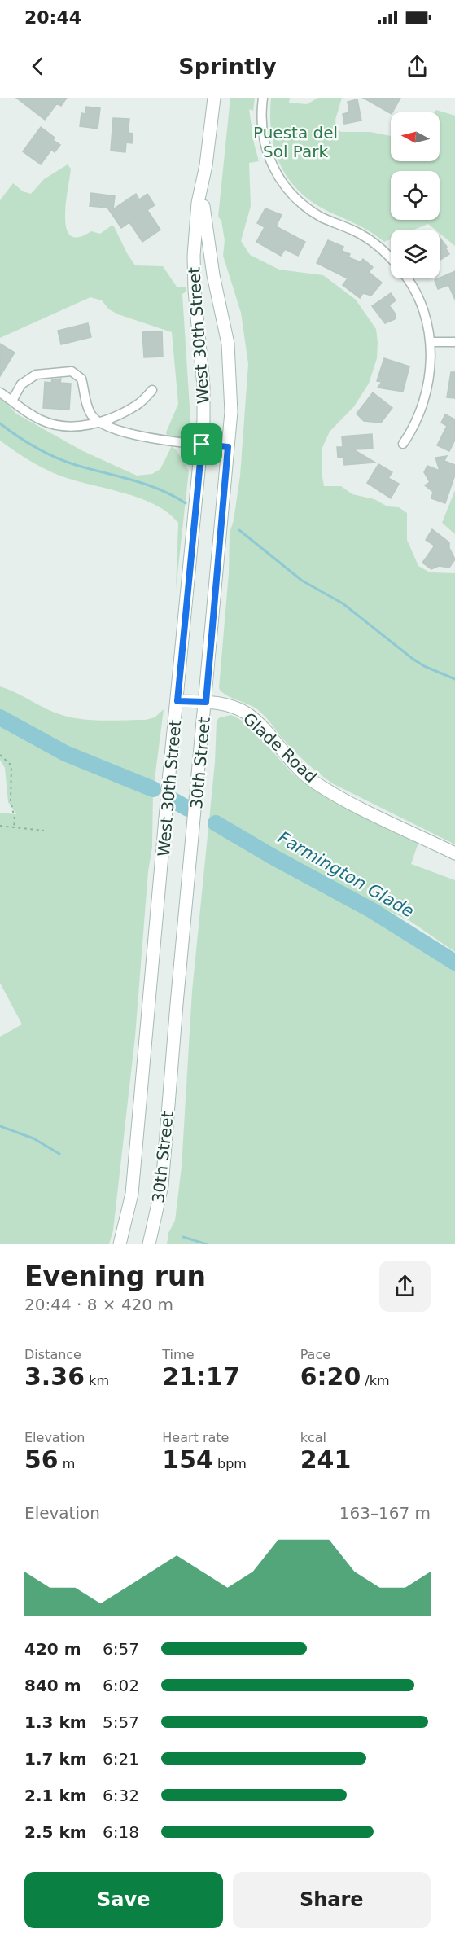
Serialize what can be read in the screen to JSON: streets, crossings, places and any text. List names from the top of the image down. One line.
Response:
{"streets":{"main road":["West 30th Street","Glade Road","30th Street"]},"crossings":[["West 30th Street","Glade Road"],["West 30th Street","30th Street"],["Glade Road","30th Street"]],"water":["Farmington Glade"],"parks":["Puesta del Sol Park"],"north":"left","page":{"status":"20:44","header":"Sprintly","heading":["Evening run","20:44 · 8 × 420 m"],"stats":[["Distance","3.36 km"],["Time","21:17"],["Pace","6:20 /km"],["Elevation","56 m"],["Heart rate","154 bpm"],["kcal","241"]],"chart":["Elevation","163–167 m"],"list":[{"name":"420 m","note":"6:57"},{"name":"840 m","note":"6:02"},{"name":"1.3 km","note":"5:57"},{"name":"1.7 km","note":"6:21"},{"name":"2.1 km","note":"6:32"},{"name":"2.5 km","note":"6:18"}],"buttons":["Save","Share"]}}
